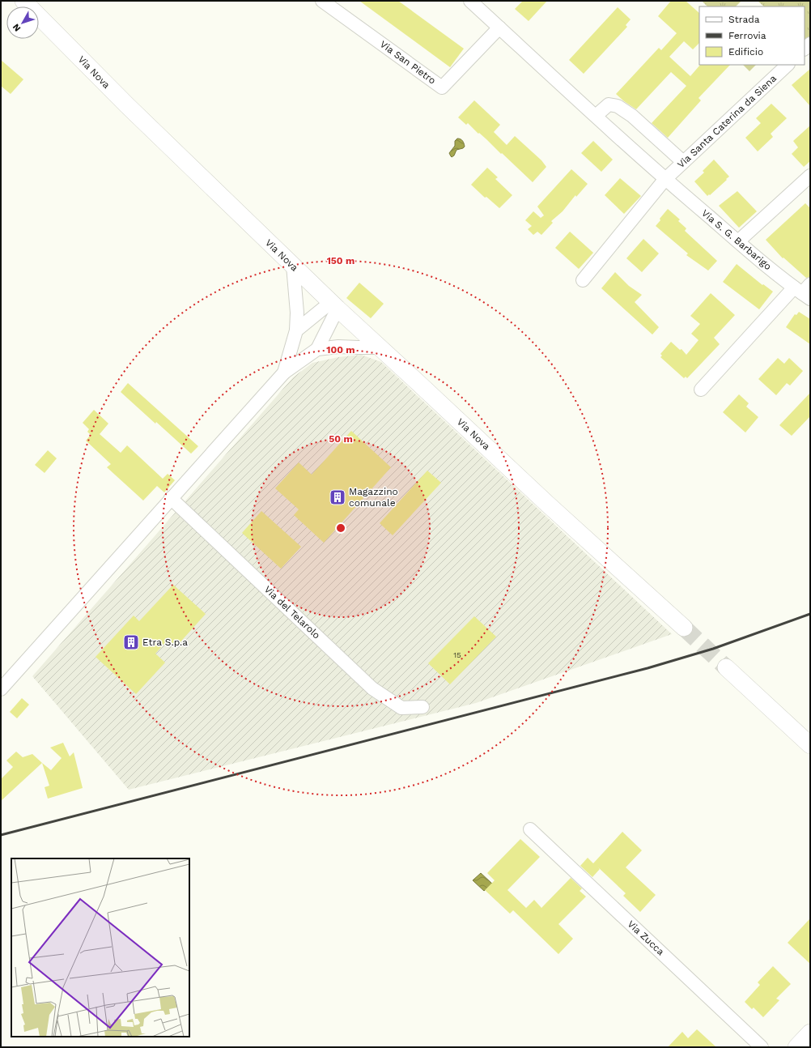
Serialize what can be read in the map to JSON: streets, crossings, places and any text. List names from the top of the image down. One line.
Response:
{"streets":{"street":["Via San Pietro","Via Nova","Via Santa Caterina da Siena","Via S. G. Barbarigo","Via del Telarolo","Via Zucca"]},"crossings":[["Via Santa Caterina da Siena","Via S. G. Barbarigo"]],"places":{"building":["Magazzino comunale","Etra S.p.a"]},"house_numbers":["15"],"legend":["Strada","Ferrovia","Edificio"],"north":"bottom left","rings":["150 m","100 m","50 m"]}
